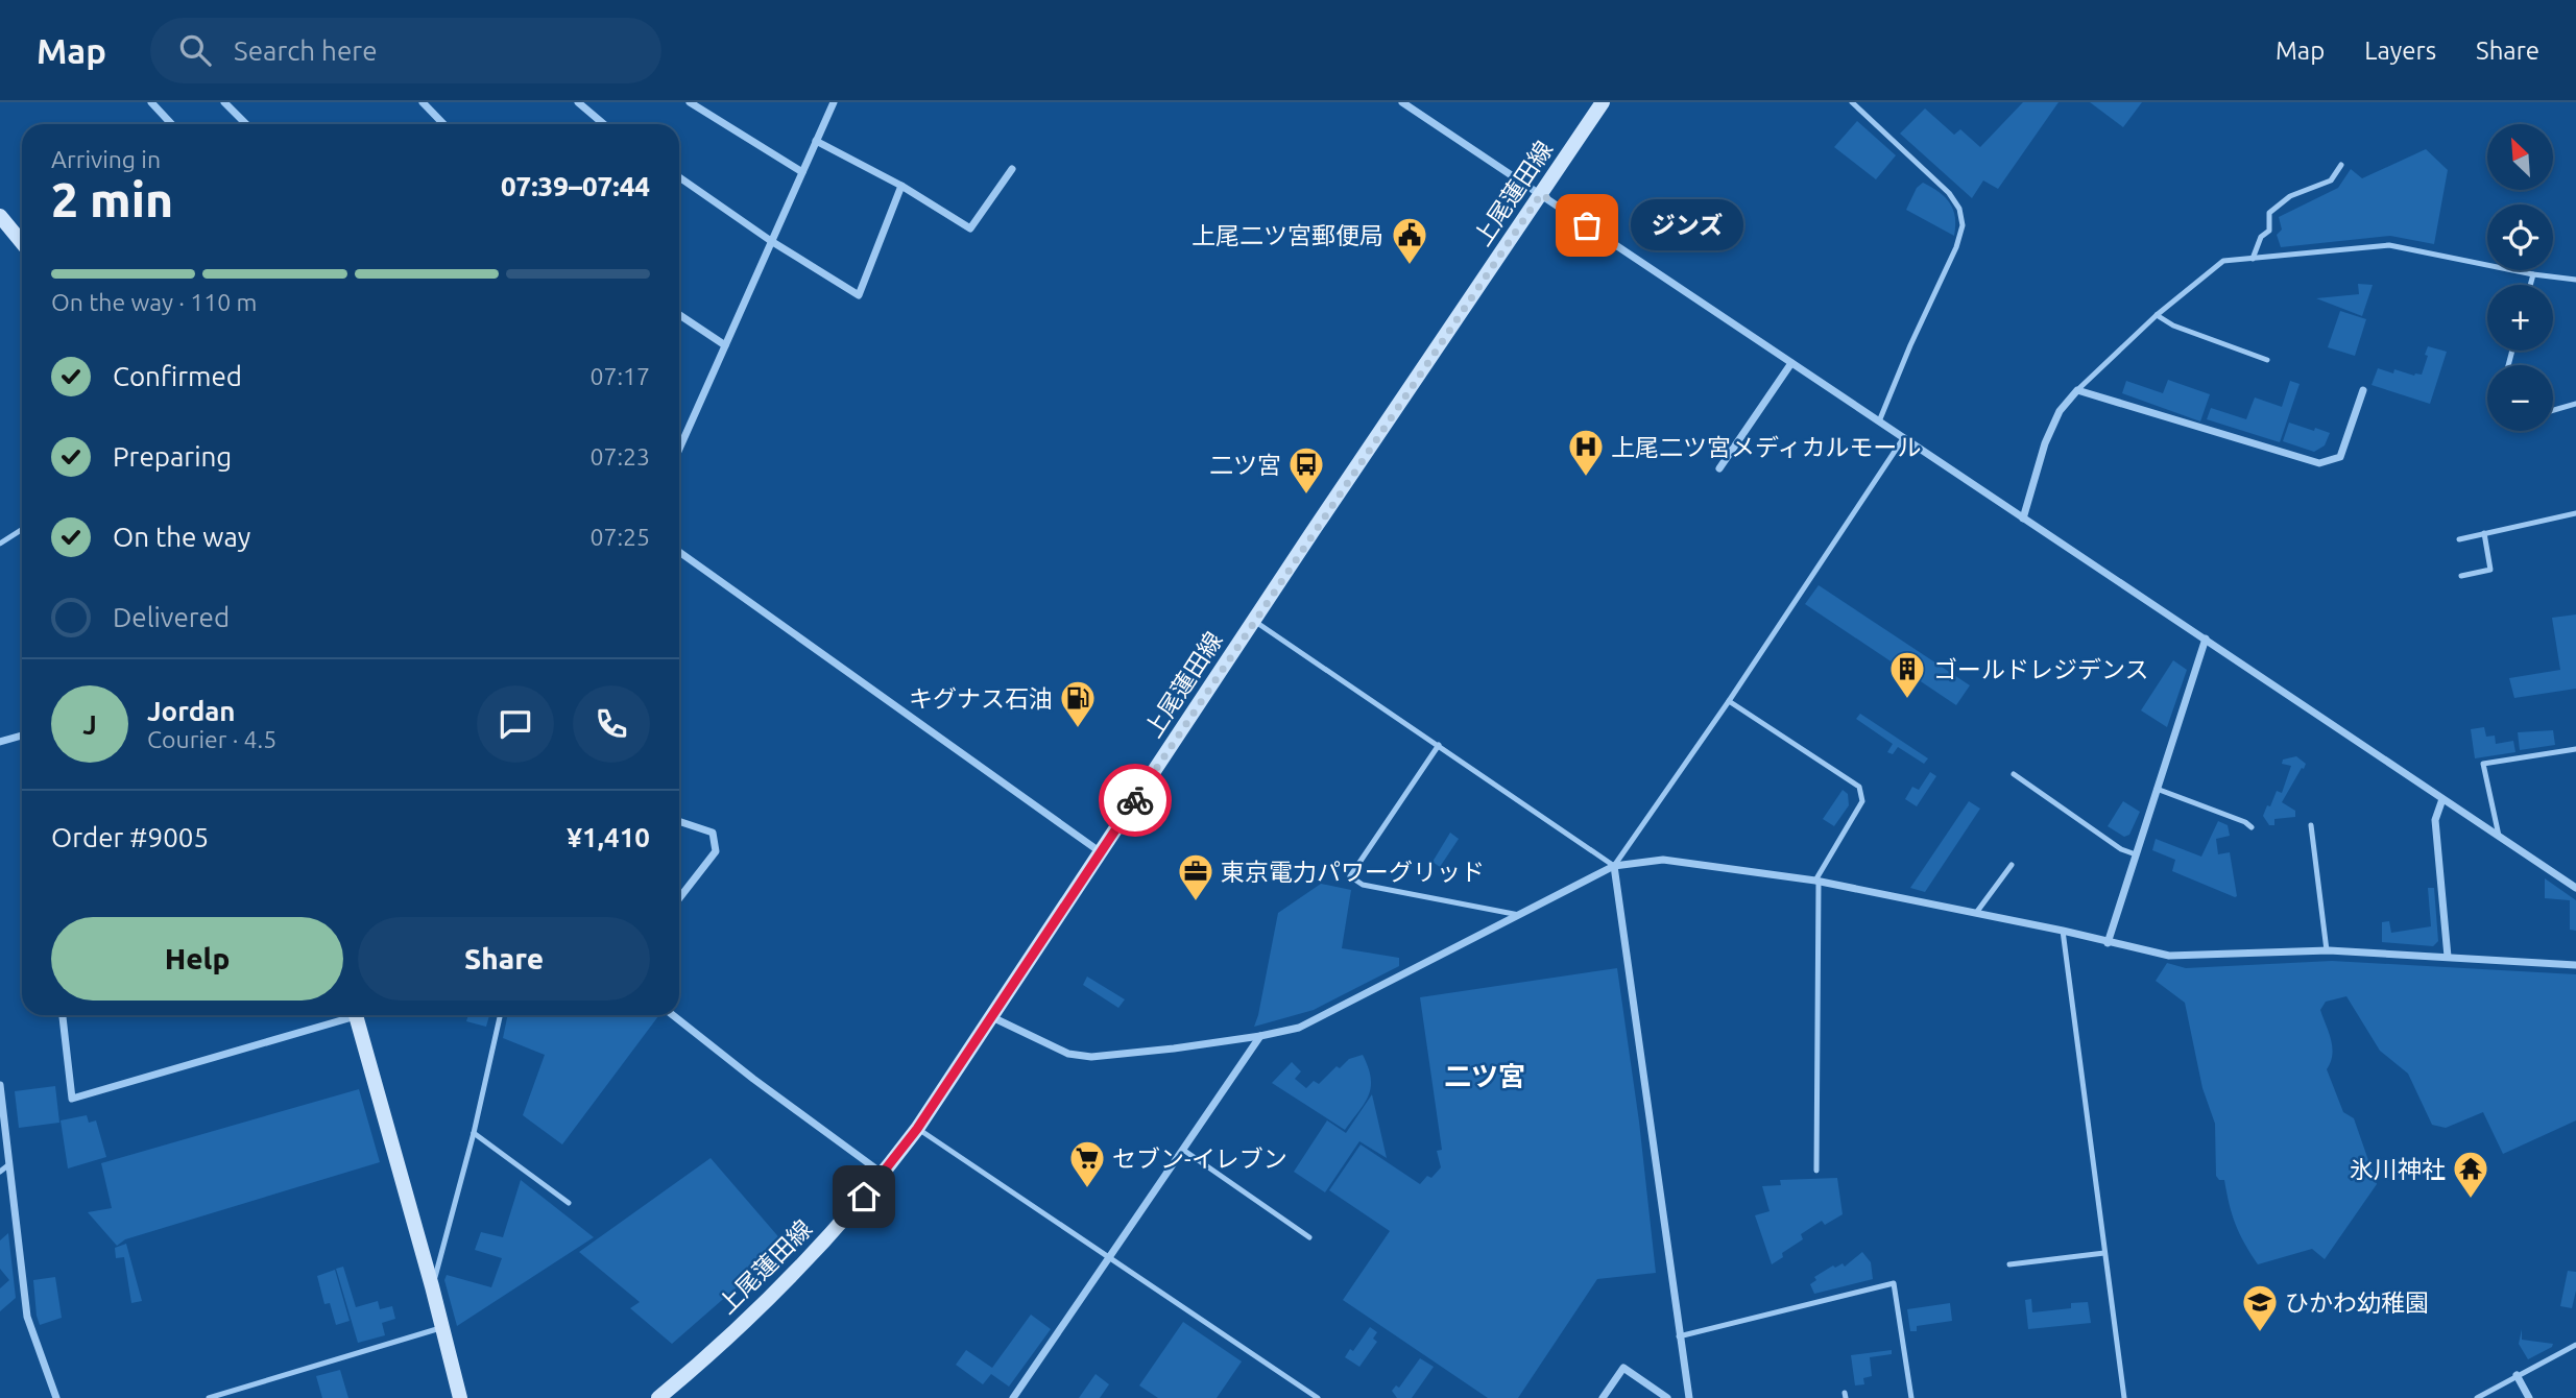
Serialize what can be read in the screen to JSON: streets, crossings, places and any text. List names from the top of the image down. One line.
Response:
{"streets":{"main road":["上尾蓮田線"]},"districts":["二ツ宮"],"places":{"other":["ジンズ"],"public building":["上尾二ツ宮郵便局"],"hospital":["上尾二ツ宮メディカルモール"],"bus stop":["二ツ宮"],"building":["ゴールドレジデンス"],"fuel station":["キグナス石油"],"office":["東京電力パワーグリッド"],"supermarket":["セブン-イレブン"],"temple":["氷川神社"],"school or university":["ひかわ幼稚園"]},"north":"top left","page":{"header":"Map","search":"Search here","nav":["Map","Layers","Share"],"map_buttons":["+","−"],"heading":["2 min","Arriving in","07:39–07:44"],"panel":["Jordan","Courier · 4.5","Order #9005","¥1,410"],"bubble":"ジンズ","bar":"On the way · 110 m","list":[["Confirmed","07:17"],["Preparing","07:23"],["On the way","07:25"],"Delivered"],"round":"J","buttons":["Help","Share"]}}
